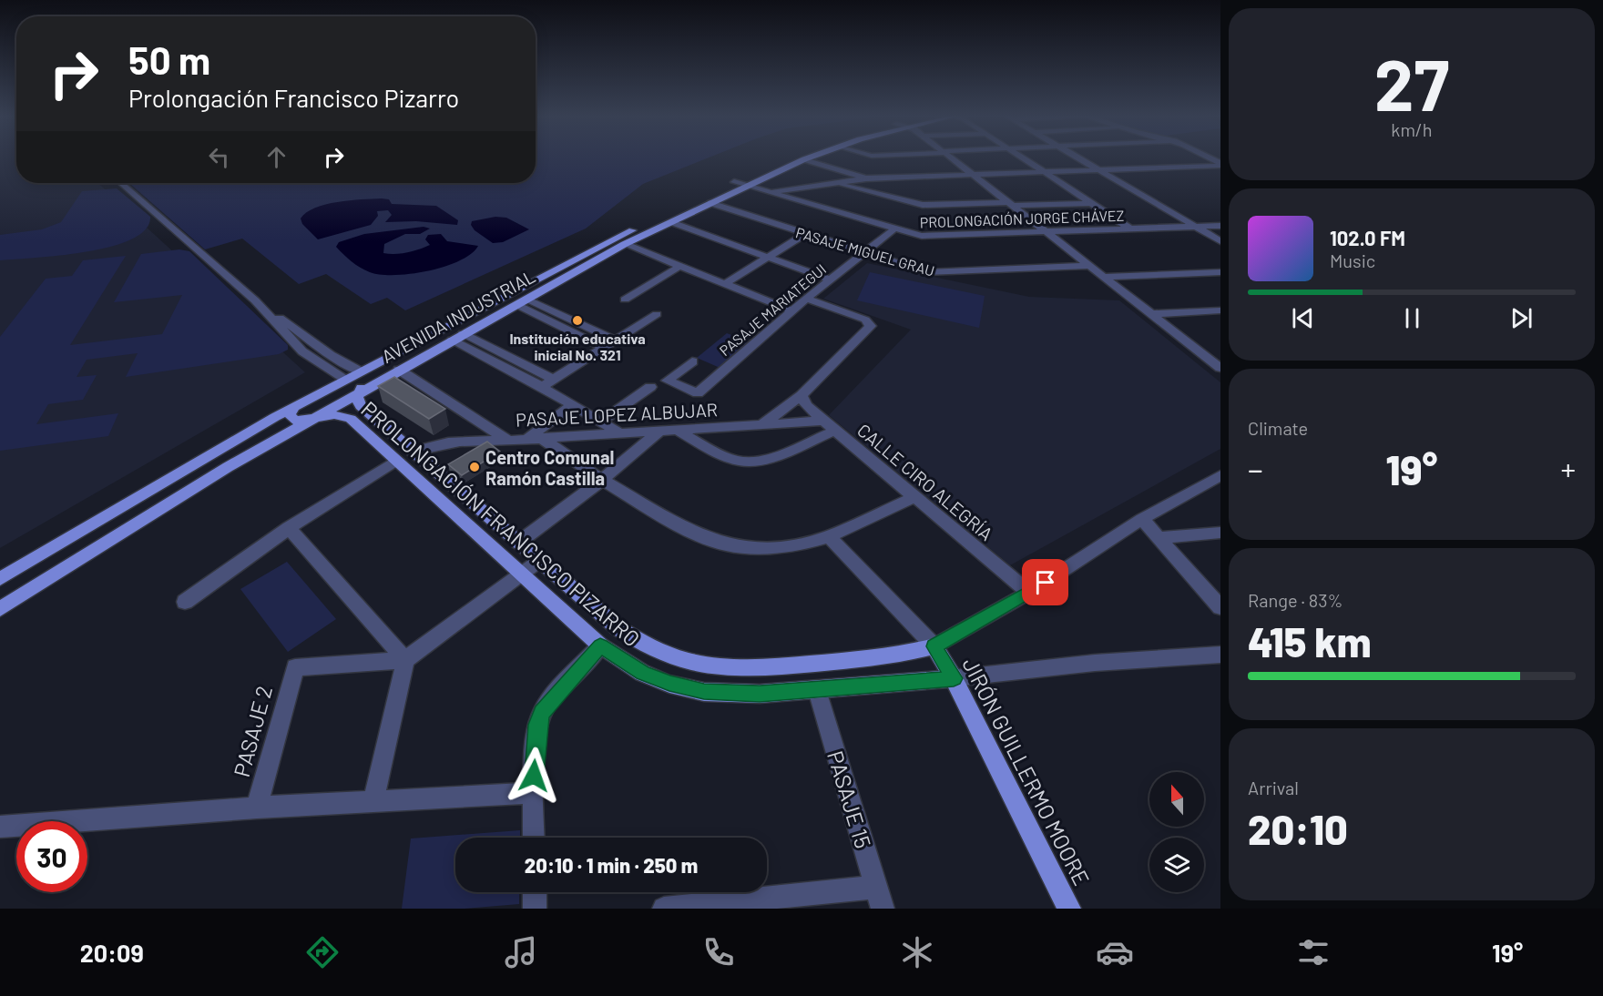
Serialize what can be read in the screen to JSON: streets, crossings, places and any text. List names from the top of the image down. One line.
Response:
{"streets":{"main road":["AVENIDA INDUSTRIAL","PROLONGACIÓN FRANCISCO PIZARRO","JIRÓN GUILLERMO MOORE"],"street":["PROLONGACIÓN JORGE CHÁVEZ","PASAJE MIGUEL GRAU","PASAJE MARIATEGUI","PASAJE LOPEZ ALBUJAR","CALLE CIRO ALEGRÍA","PASAJE 2","PASAJE 15"]},"crossings":[["PROLONGACIÓN JORGE CHÁVEZ","PASAJE MARIATEGUI"],["PROLONGACIÓN JORGE CHÁVEZ","AVENIDA INDUSTRIAL"],["PASAJE MIGUEL GRAU","PASAJE MARIATEGUI"],["PASAJE MIGUEL GRAU","AVENIDA INDUSTRIAL"],["AVENIDA INDUSTRIAL","PROLONGACIÓN FRANCISCO PIZARRO"],["PASAJE LOPEZ ALBUJAR","CALLE CIRO ALEGRÍA"],["PASAJE LOPEZ ALBUJAR","PROLONGACIÓN FRANCISCO PIZARRO"],["PROLONGACIÓN FRANCISCO PIZARRO","JIRÓN GUILLERMO MOORE"],["PROLONGACIÓN FRANCISCO PIZARRO","PASAJE 15"]],"places":["Institución educativa inicial No. 321","Centro Comunal Ramón Castilla"],"north":"top","page":{"tile":[["27","km/h"],"Climate",["Range · 83%","415 km"],["Arrival","20:10"]],"turn":["50 m","Prolongación Francisco Pizarro"],"song":["102.0 FM","Music"],"heat":["−","19°","+"],"limit":"30","trip":"20:10 · 1 min · 250 m","tabs":["20:09","19°"]}}
